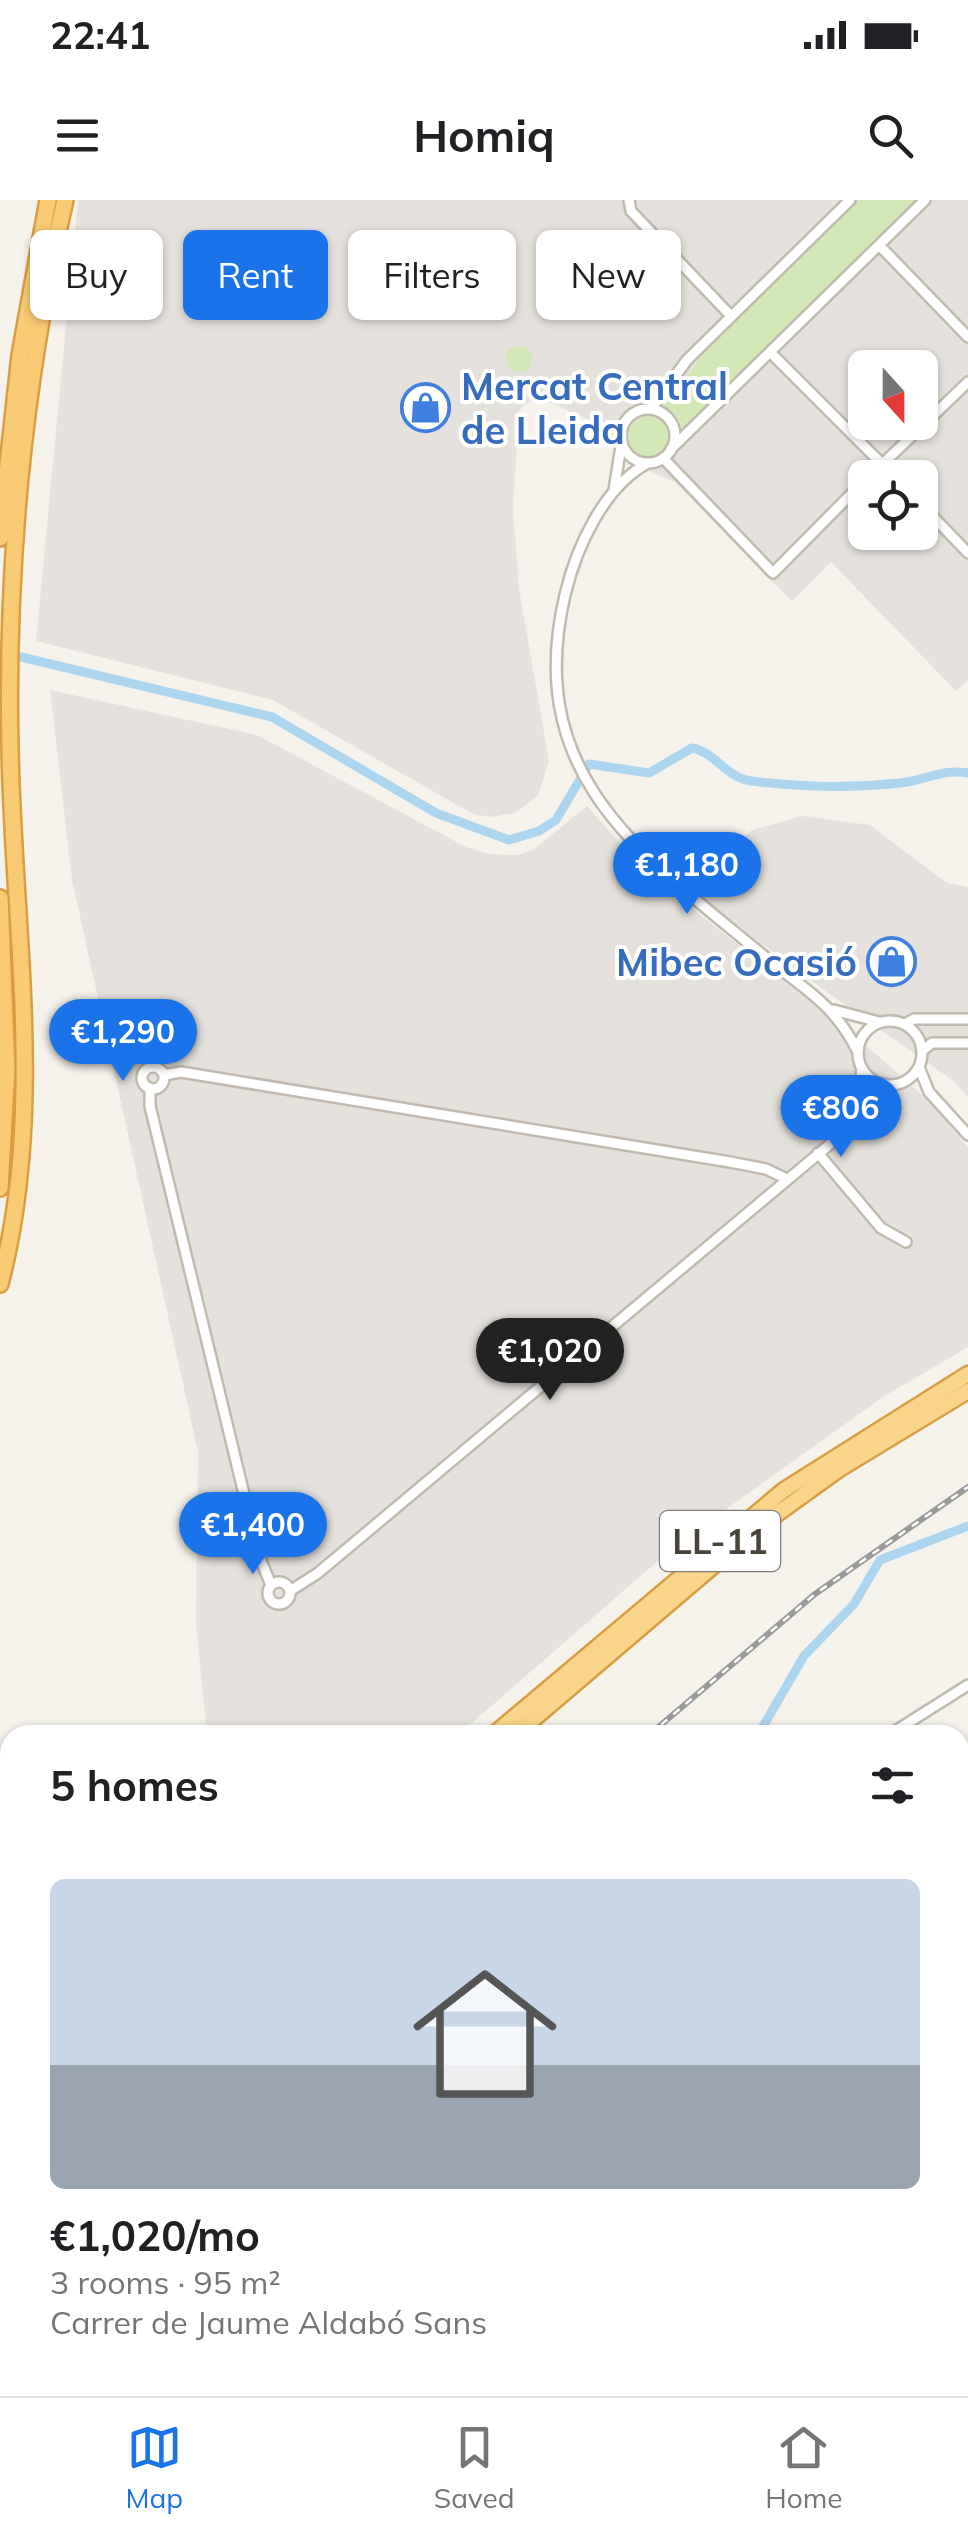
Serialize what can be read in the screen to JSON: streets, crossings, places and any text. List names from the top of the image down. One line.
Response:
{"streets":{"highway":["LL-11"]},"places":{"shop":["Mercat Central de Lleida","Mibec Ocasió"]},"north":"bottom","page":{"status":"22:41","header":"Homiq","chip":["Buy","Rent","Filters","New"],"price":["€1,180","€1,290","€806","€1,020","€1,400"],"heading":"5 homes","list":[{"name":"€1,020/mo","note":"3 rooms · 95 m² · Carrer de Jaume Aldabó Sans"}],"tabs":["Map","Saved","Home"]}}
